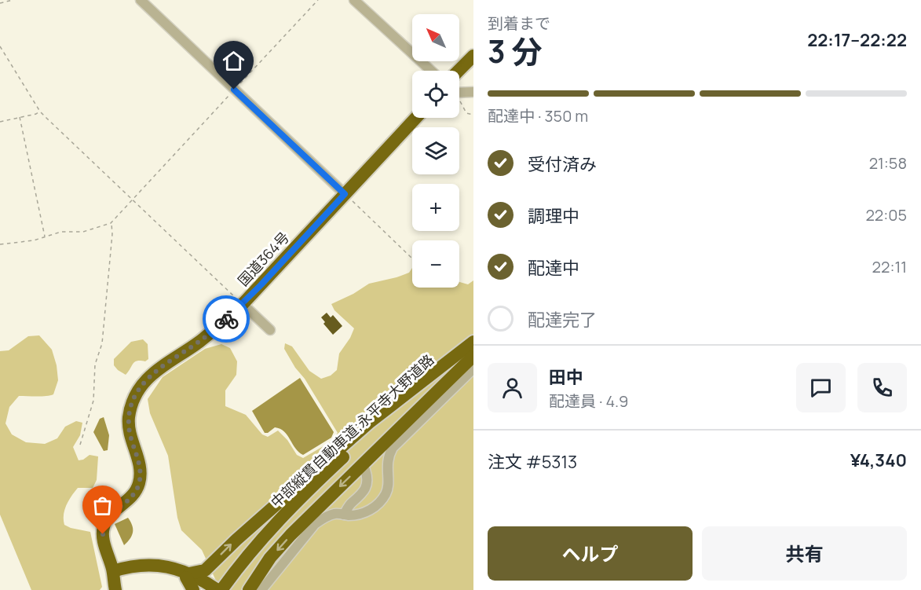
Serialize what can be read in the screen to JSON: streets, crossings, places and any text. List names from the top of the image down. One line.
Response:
{"streets":{"highway":["国道364号","中部縦貫自動車道;永平寺大野道路"]},"north":"top left","page":{"heading":["3 分","到着まで","22:17–22:22"],"panel":["田中","配達員 · 4.9","注文 #5313","¥4,340"],"map_buttons":["+","−"],"bar":"配達中 · 350 m","list":[["受付済み","21:58"],["調理中","22:05"],["配達中","22:11"],"配達完了"],"buttons":["ヘルプ","共有"]}}
